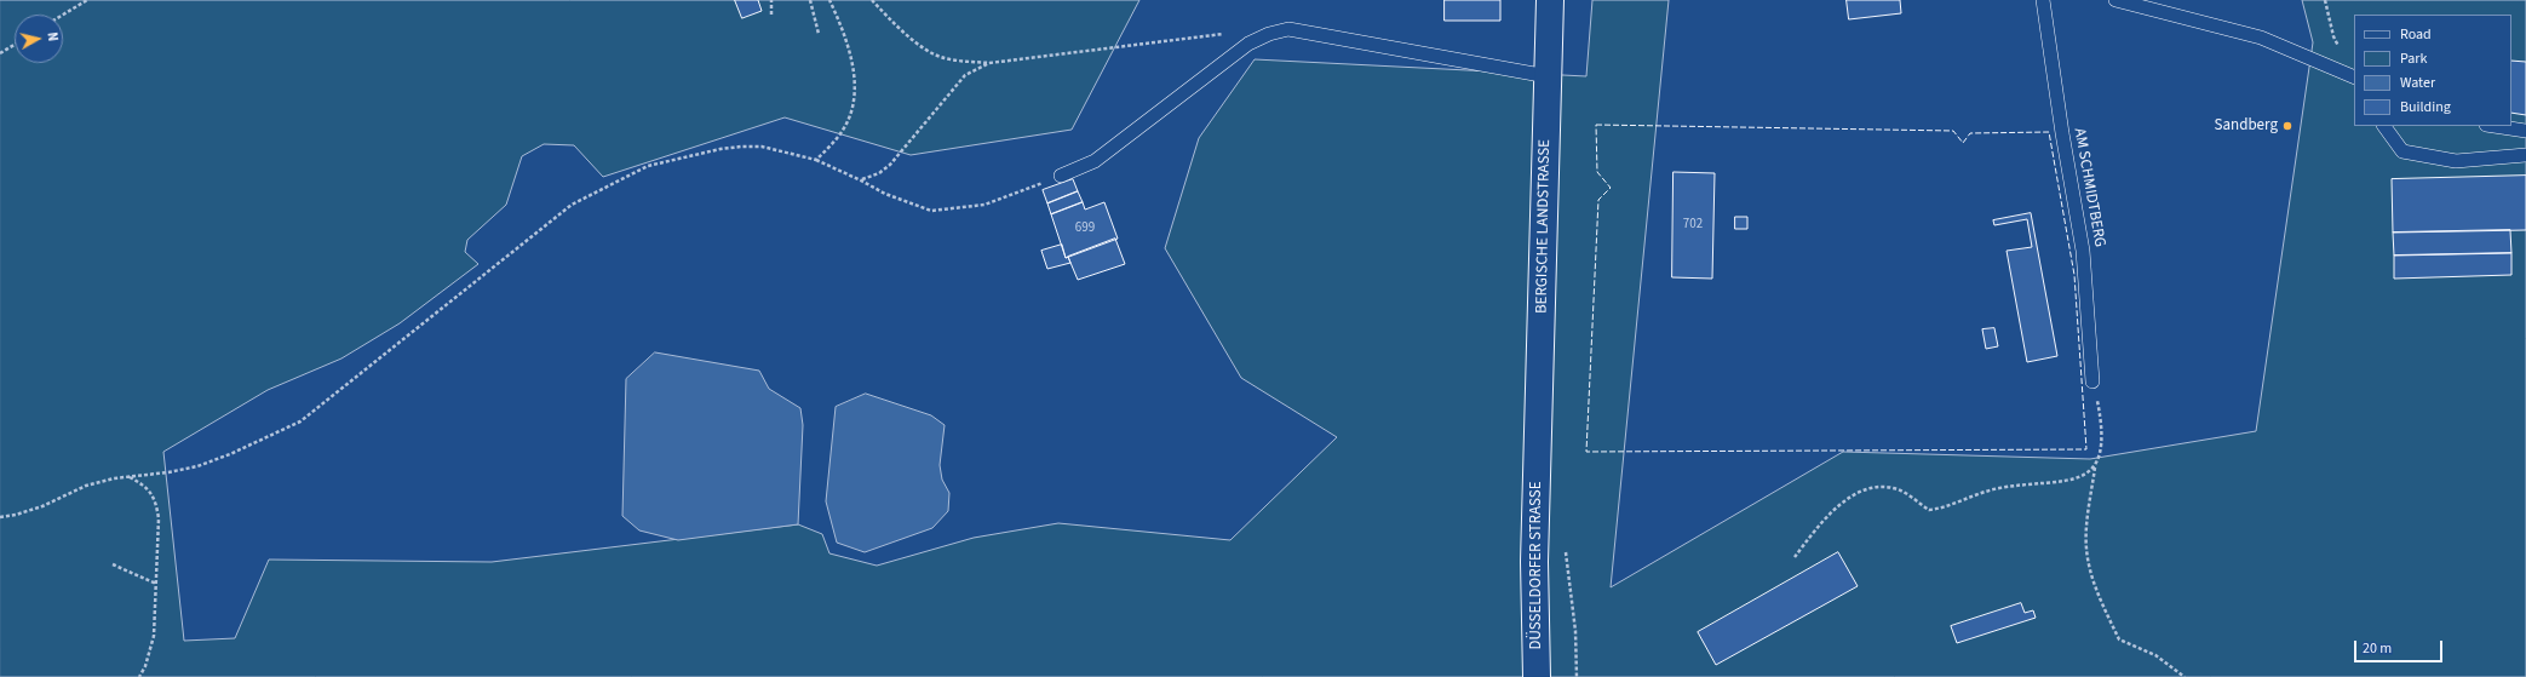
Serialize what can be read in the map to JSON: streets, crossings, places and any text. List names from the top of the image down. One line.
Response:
{"streets":{"main road":["BERGISCHE LANDSTRASSE","DÜSSELDORFER STRASSE"],"lane":["AM SCHMIDTBERG"]},"crossings":[["BERGISCHE LANDSTRASSE","DÜSSELDORFER STRASSE"]],"places":["Sandberg"],"house_numbers":["702","699"],"legend":["Road","Park","Water","Building"],"scale_bar":"20 m","north":"right"}
